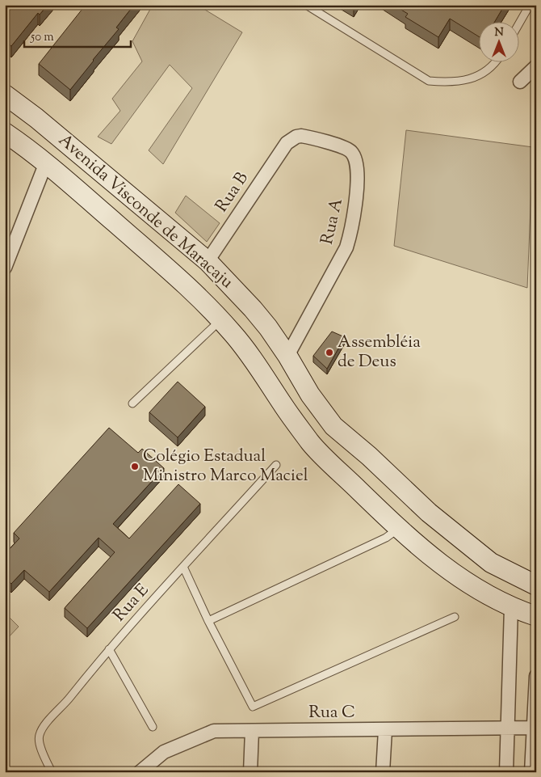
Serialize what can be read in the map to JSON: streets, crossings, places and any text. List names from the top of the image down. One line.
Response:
{"streets":{"main road":["Avenida Visconde de Maracaju"],"street":["Rua B","Rua A","Rua C"],"lane":["Rua E"]},"crossings":[["Rua B","Avenida Visconde de Maracaju"],["Rua B","Rua A"],["Avenida Visconde de Maracaju","Rua A"]],"places":["Assembléia de Deus","Colégio Estadual Ministro Marco Maciel"],"scale_bar":"50 m","north":"top"}
